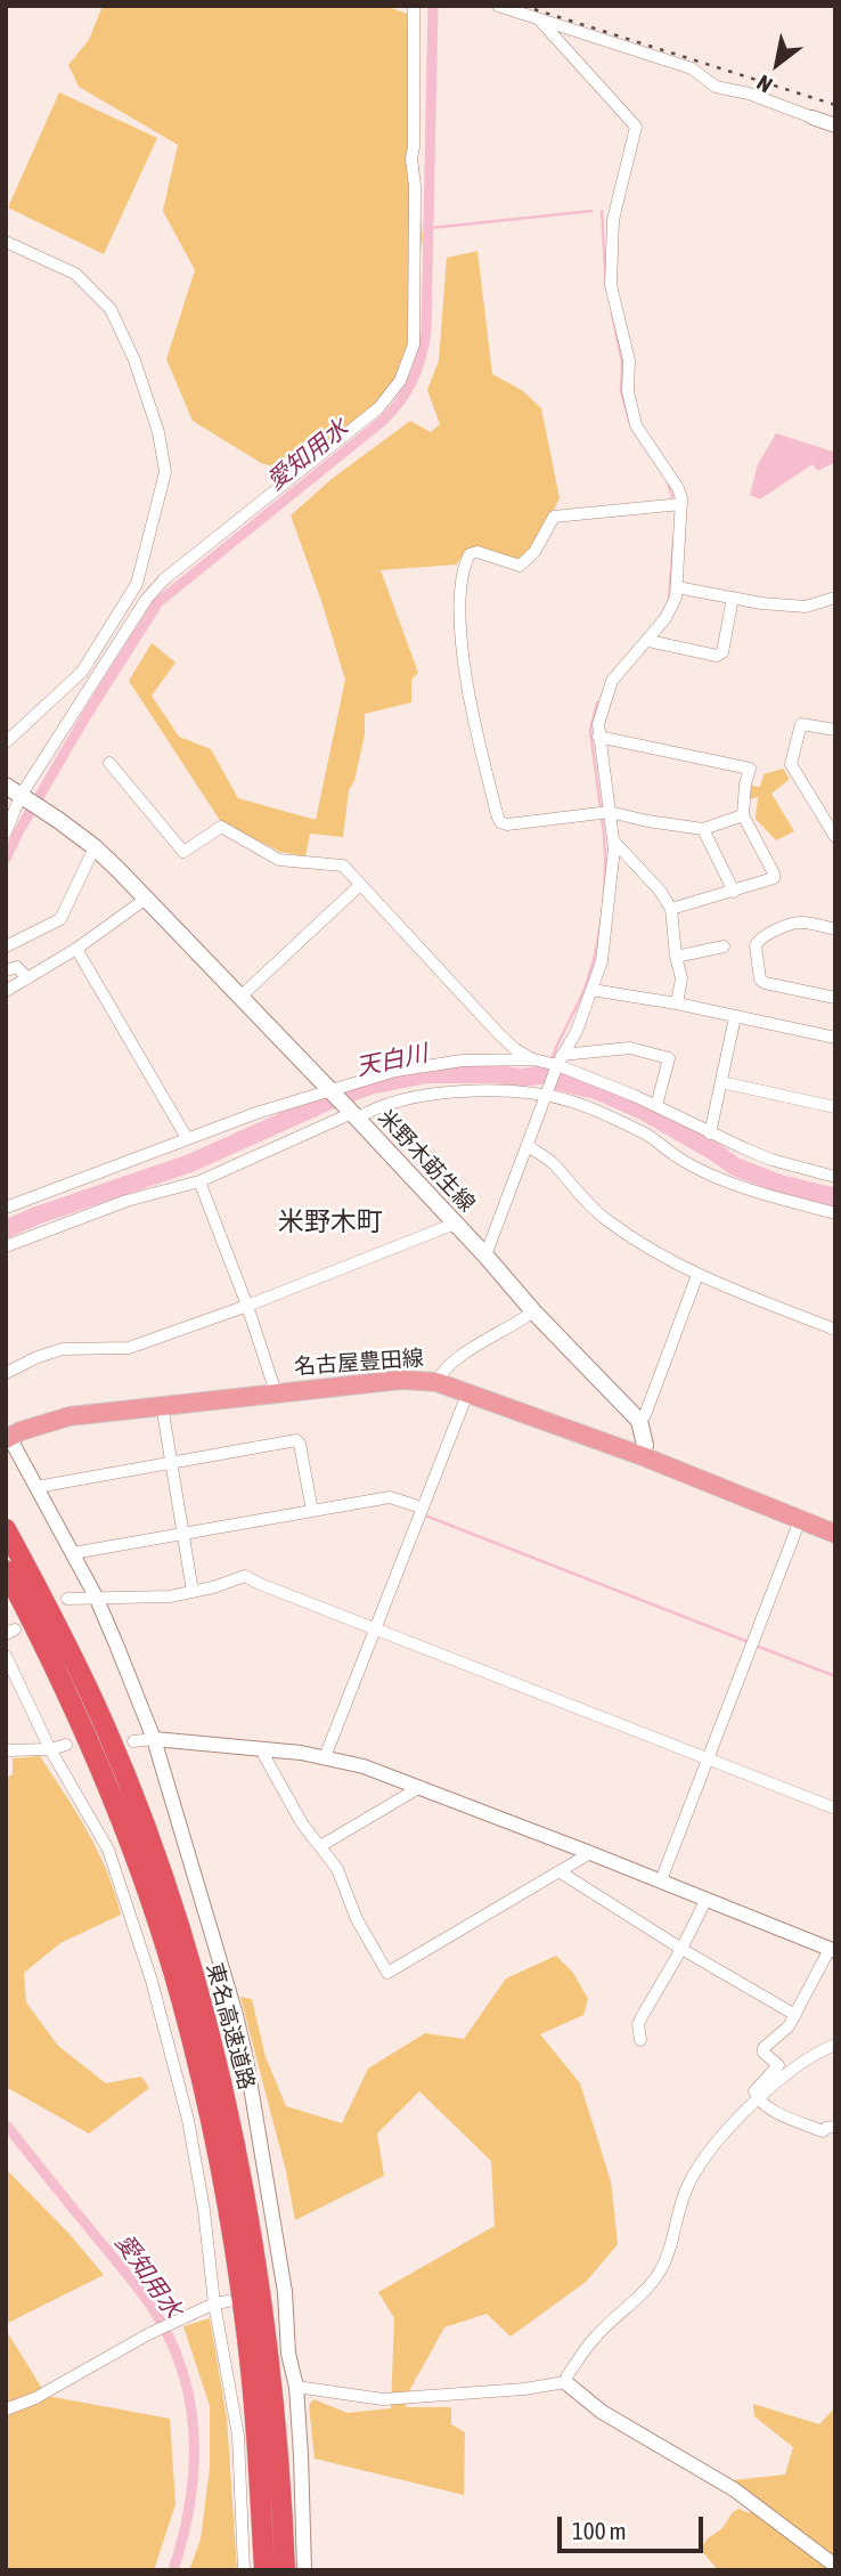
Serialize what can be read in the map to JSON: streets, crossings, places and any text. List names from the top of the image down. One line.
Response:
{"streets":{"highway":["東名高速道路"],"main road":["米野木莇生線","名古屋豊田線"]},"districts":["米野木町"],"water":["愛知用水","天白川"],"scale_bar":"100 m","north":"bottom left"}
